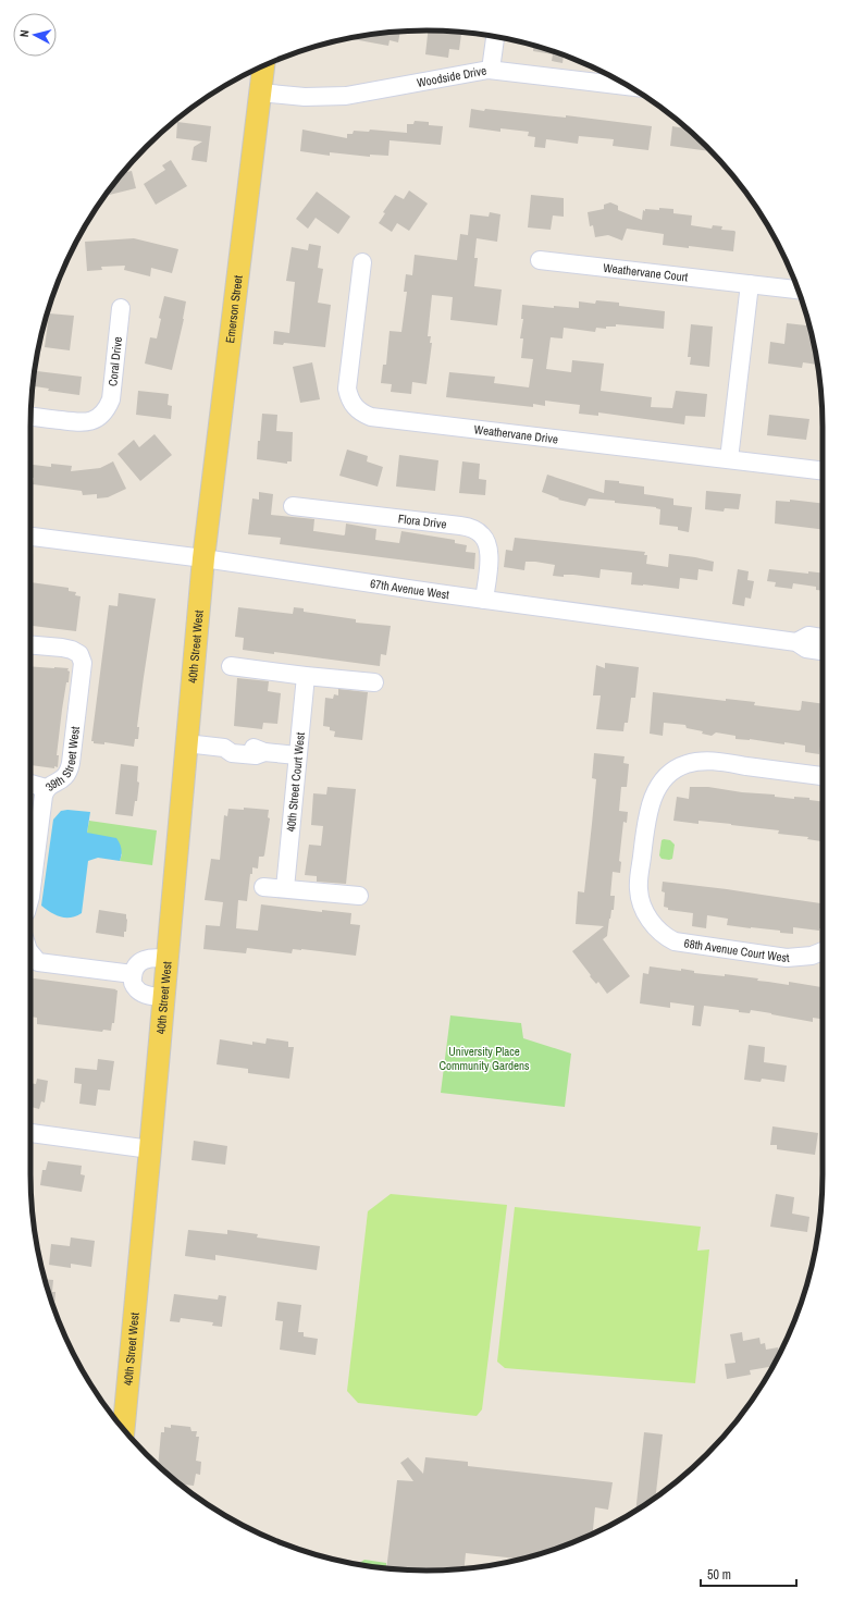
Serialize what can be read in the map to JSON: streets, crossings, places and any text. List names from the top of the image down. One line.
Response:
{"streets":{"main road":["Emerson Street","40th Street West"],"street":["Woodside Drive","Weathervane Court","Coral Drive","Weathervane Drive","Flora Drive","67th Avenue West","39th Street West","40th Street Court West","68th Avenue Court West"]},"crossings":[["Woodside Drive","Emerson Street"],["Emerson Street","67th Avenue West"],["Emerson Street","40th Street West"],["Flora Drive","67th Avenue West"],["67th Avenue West","40th Street West"]],"parks":["University Place Community Gardens"],"scale_bar":"50 m","north":"left"}
